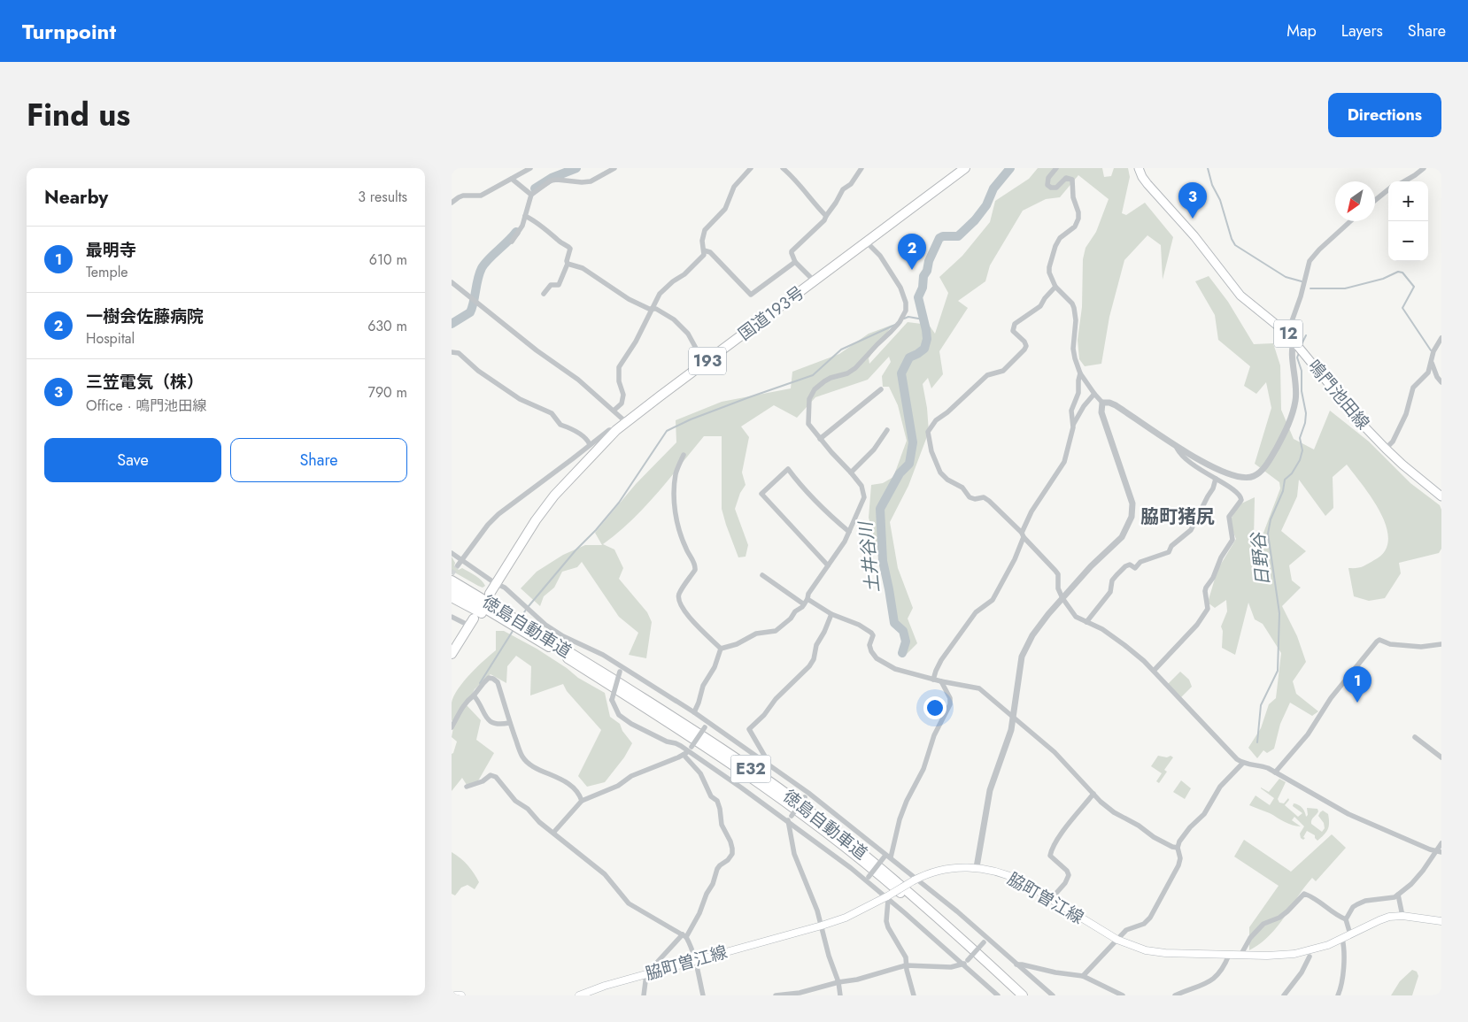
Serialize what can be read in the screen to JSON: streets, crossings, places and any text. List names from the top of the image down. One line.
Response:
{"streets":{"highway":["国道193号","193","徳島自動車道","E32"],"main road":["12","鳴門池田線","脇町曽江線"]},"districts":["脇町猪尻"],"water":["土井谷川","日野谷"],"north":"bottom left","page":{"header":"Turnpoint","nav":["Map","Layers","Share"],"title":"Find us","buttons":["Directions",["Save","Share"]],"heading":["Nearby","3 results"],"map_buttons":["+","−"],"pins":["3","2","1"],"list":[{"mark":"1","name":"最明寺","note":"Temple","value":"610 m"},{"mark":"2","name":"一樹会佐藤病院","note":"Hospital","value":"630 m"},{"mark":"3","name":"三笠電気（株）","note":"Office · 鳴門池田線","value":"790 m"}]}}
